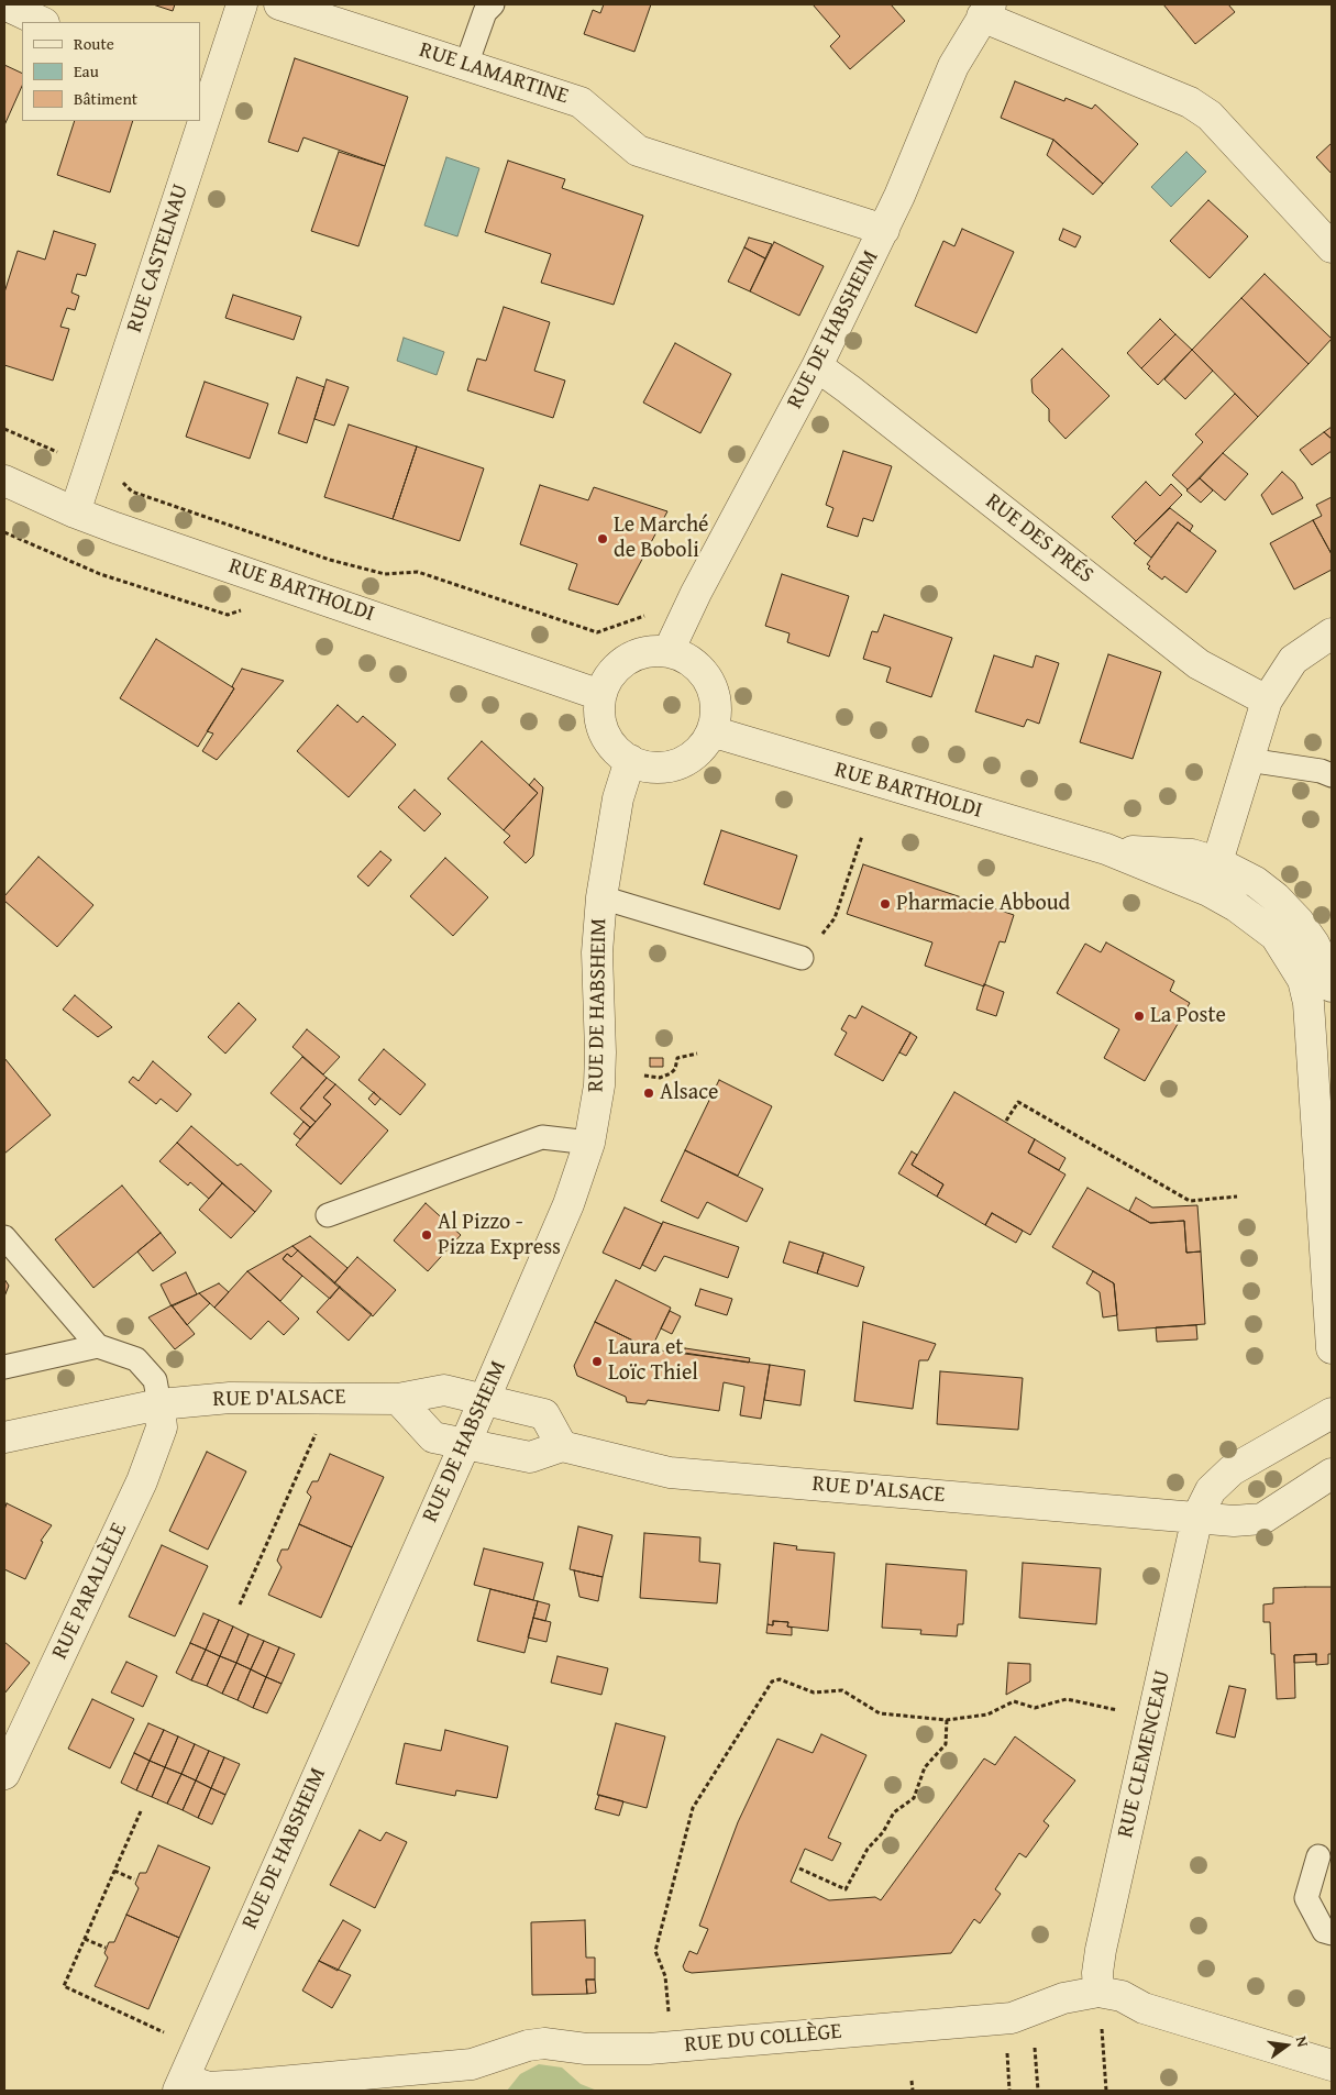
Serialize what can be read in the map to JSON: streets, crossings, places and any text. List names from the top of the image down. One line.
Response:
{"streets":{"street":["RUE LAMARTINE","RUE CASTELNAU","RUE DE HABSHEIM","RUE DES PRÉS","RUE BARTHOLDI","RUE D'ALSACE","RUE PARALLÈLE","RUE CLEMENCEAU","RUE DU COLLÈGE"]},"crossings":[["RUE LAMARTINE","RUE DE HABSHEIM"],["RUE CASTELNAU","RUE BARTHOLDI"],["RUE DE HABSHEIM","RUE DES PRÉS"],["RUE DE HABSHEIM","RUE BARTHOLDI"],["RUE DE HABSHEIM","RUE D'ALSACE"],["RUE DE HABSHEIM","RUE DU COLLÈGE"],["RUE D'ALSACE","RUE PARALLÈLE"],["RUE D'ALSACE","RUE CLEMENCEAU"],["RUE CLEMENCEAU","RUE DU COLLÈGE"]],"places":["Le Marché de Boboli","Pharmacie Abboud","La Poste","Alsace","Al Pizzo - Pizza Express","Laura et Loïc Thiel"],"legend":["Route","Eau","Bâtiment"],"north":"right"}
